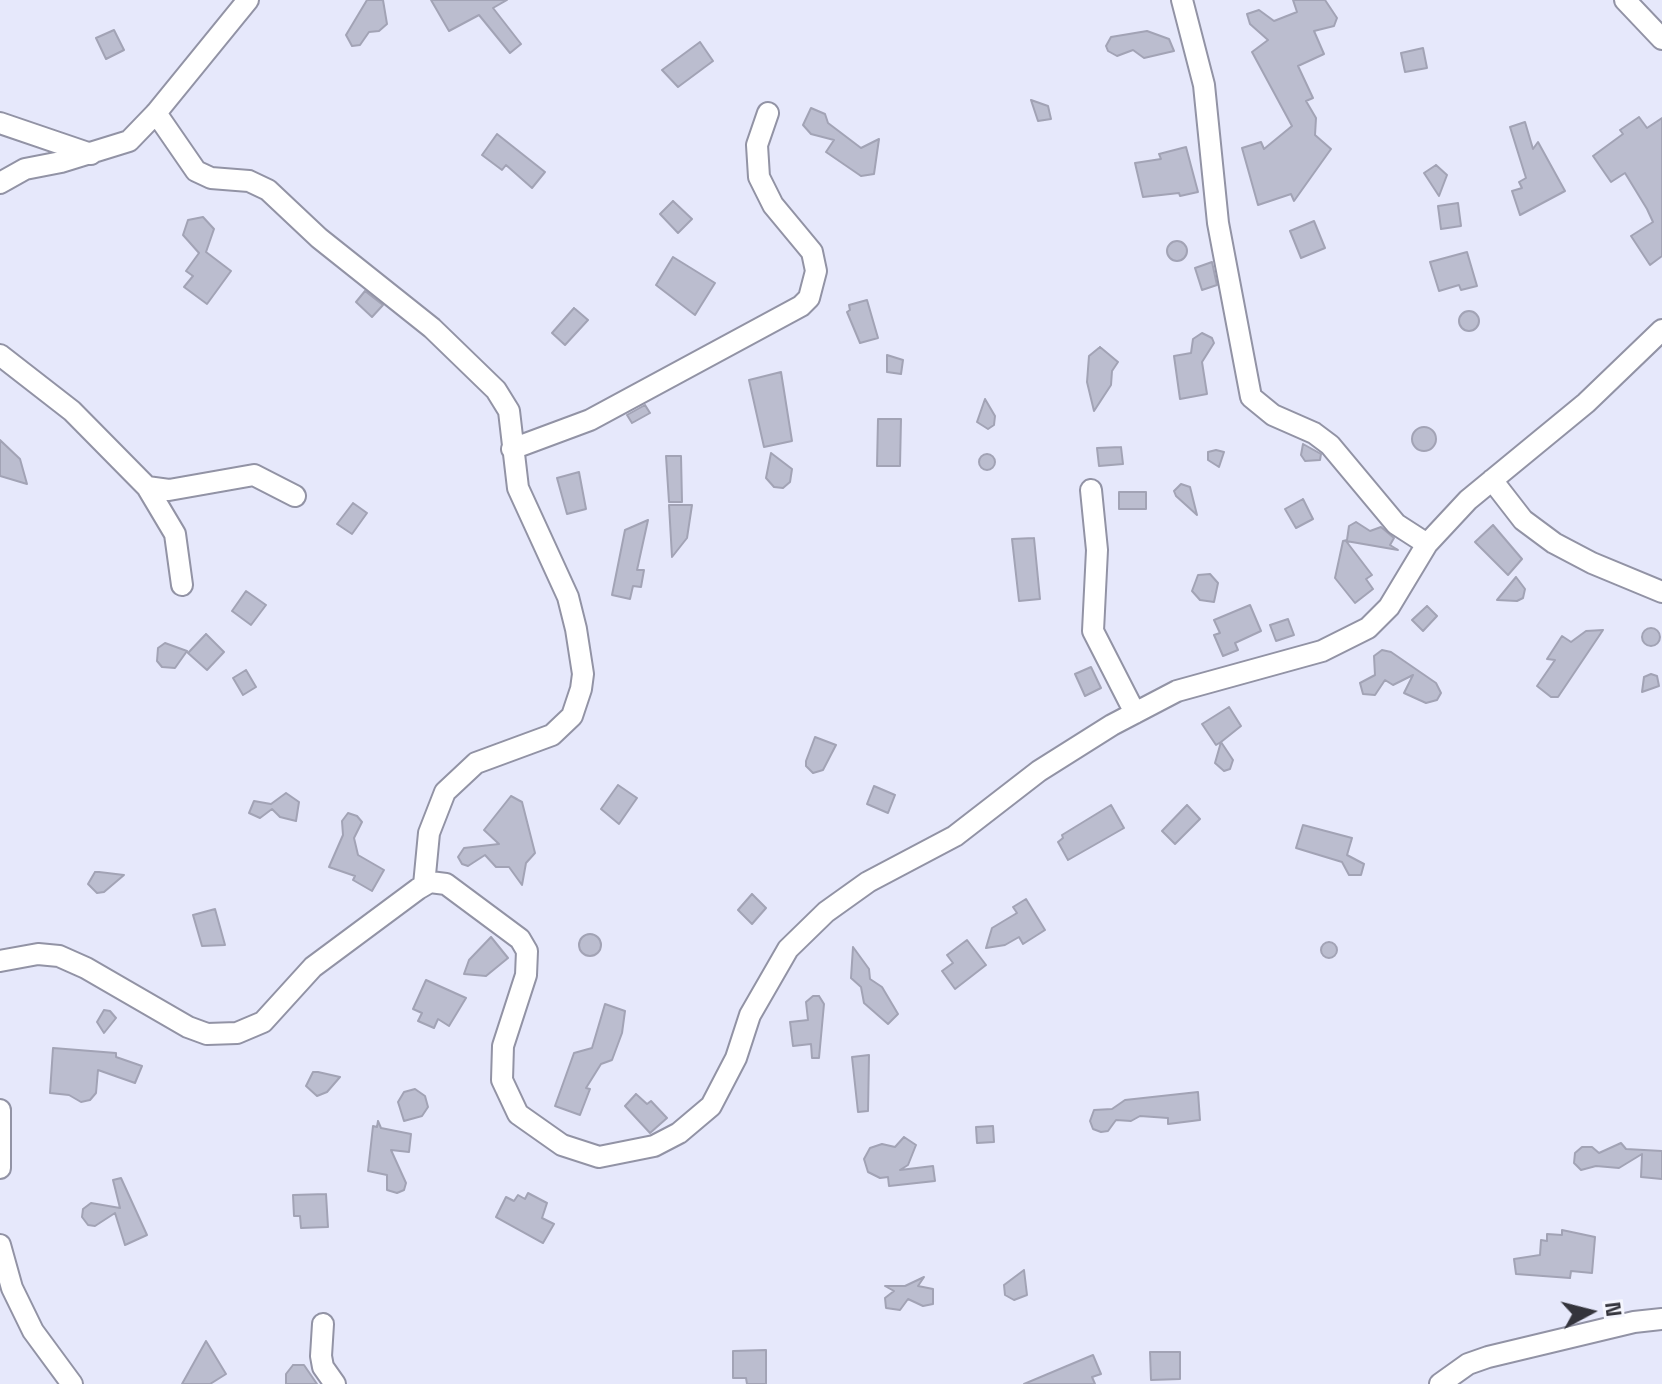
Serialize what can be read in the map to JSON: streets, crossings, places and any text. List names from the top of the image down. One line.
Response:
{"north":"right"}
